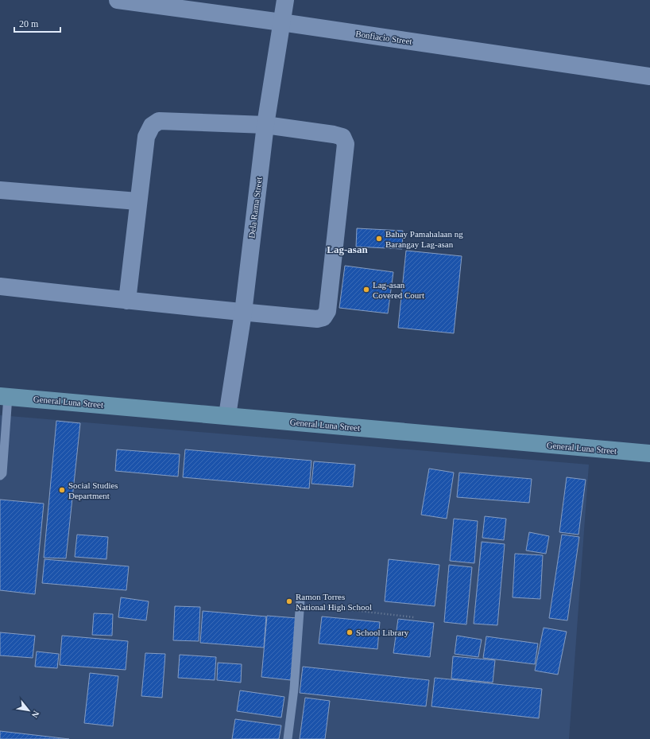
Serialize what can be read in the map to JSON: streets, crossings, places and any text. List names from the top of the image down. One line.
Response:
{"streets":{"main road":["General Luna Street"],"street":["Bonfiacio Street","Dela Rama Street"]},"crossings":[["Bonfiacio Street","Dela Rama Street"],["Dela Rama Street","General Luna Street"]],"districts":["Lag-asan"],"places":["Bahay Pamahalaan ng Barangay Lag-asan","Lag-asan Covered Court","Social Studies Department","Ramon Torres National High School","School Library"],"scale_bar":"20 m","north":"bottom right"}
